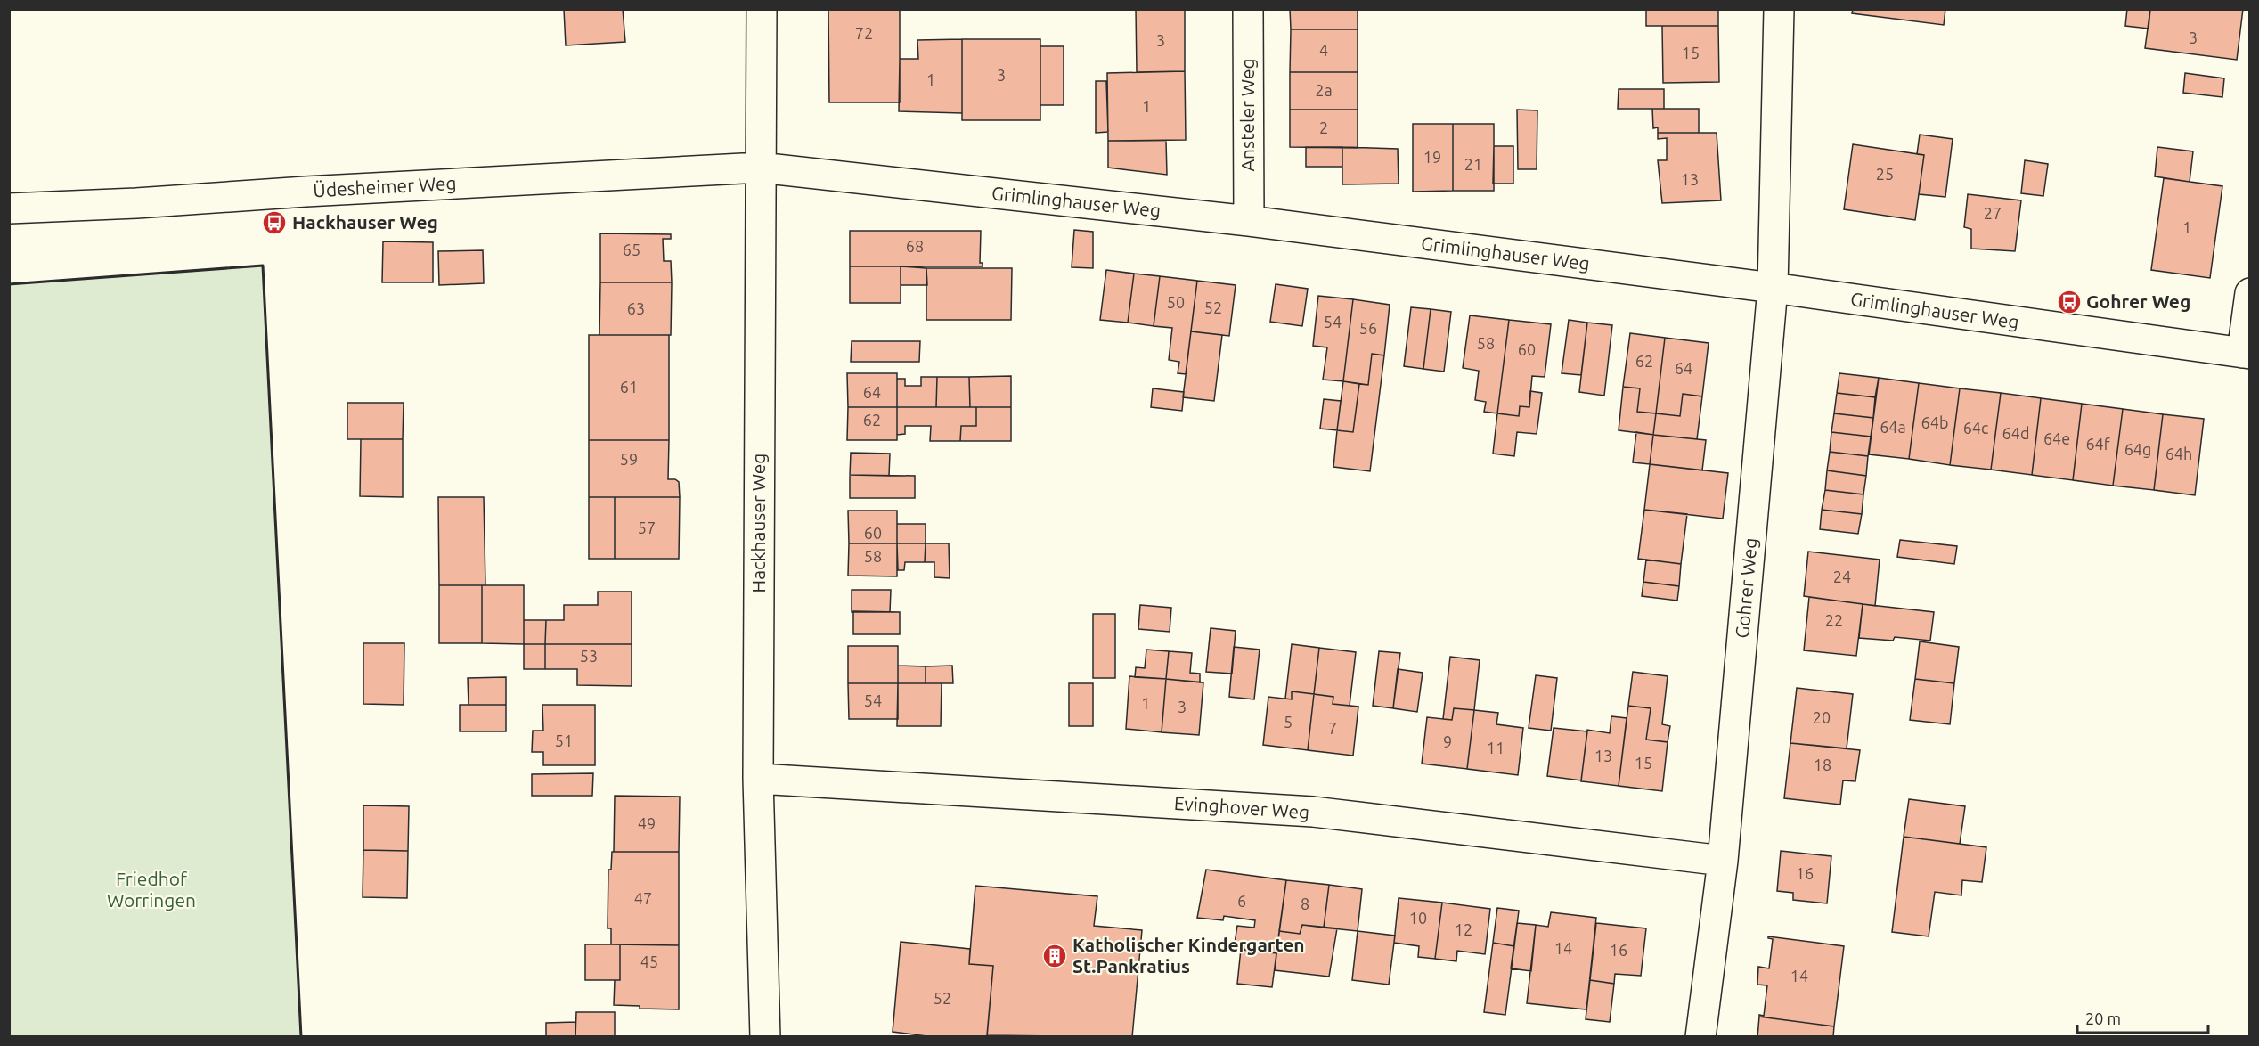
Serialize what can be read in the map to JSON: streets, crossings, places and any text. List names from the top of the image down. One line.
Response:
{"streets":{"street":["Ansteler Weg","Üdesheimer Weg","Grimlinghauser Weg","Hackhauser Weg","Gohrer Weg","Evinghover Weg"]},"crossings":[["Ansteler Weg","Grimlinghauser Weg"],["Üdesheimer Weg","Grimlinghauser Weg"],["Üdesheimer Weg","Hackhauser Weg"],["Grimlinghauser Weg","Hackhauser Weg"],["Grimlinghauser Weg","Gohrer Weg"],["Hackhauser Weg","Evinghover Weg"],["Gohrer Weg","Evinghover Weg"]],"parks":["Friedhof Worringen"],"places":{"bus stop":["Hackhauser Weg","Gohrer Weg"],"building":["Katholischer Kindergarten St.Pankratius"]},"house_numbers":["72","3","3","4","15","3","1","2a","1","2","19","21","25","13","27","1","68","65","50","52","63","54","56","58","60","62","64","61","64","62","64b","64a","64c","64d","64e","64f","64g","64h","59","57","60","58","24","22","53","54","1","3","20","5","7","51","9","11","13","15","18","49","16","47","6","8","10","12","14","16","45","14","52"],"scale_bar":"20 m"}
